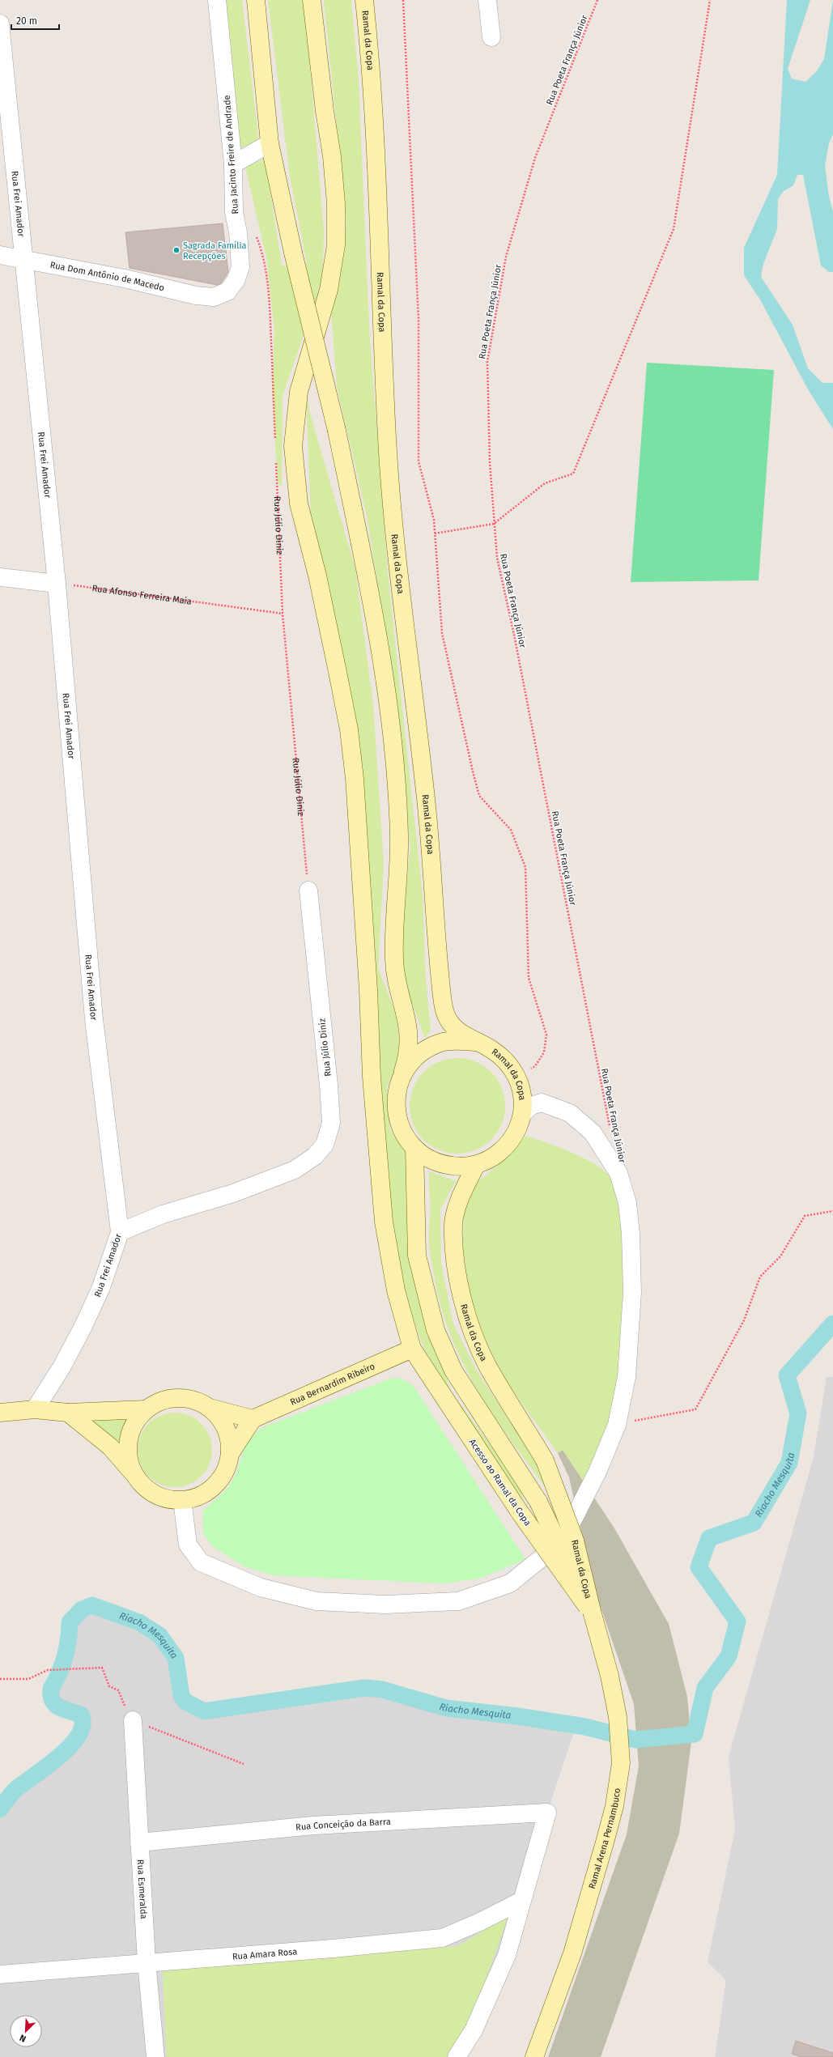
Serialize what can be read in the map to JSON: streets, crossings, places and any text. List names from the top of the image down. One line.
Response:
{"streets":{"main road":["Ramal da Copa","Rua Bernardim Ribeiro","Acesso ao Ramal da Copa","Ramal Arena Pernambuco"],"street":["Rua Jacinto Freire de Andrade","Rua Frei Amador","Rua Dom Antônio de Macedo","Rua Júlio Diniz","Rua Conceição da Barra","Rua Esmeralda","Rua Amara Rosa"],"path":["Rua Poeta França Júnior","Rua Afonso Ferreira Maia"]},"crossings":[["Ramal da Copa","Acesso ao Ramal da Copa"],["Ramal da Copa","Ramal Arena Pernambuco"],["Rua Jacinto Freire de Andrade","Rua Dom Antônio de Macedo"],["Rua Frei Amador","Rua Dom Antônio de Macedo"],["Rua Frei Amador","Rua Júlio Diniz"],["Rua Frei Amador","Rua Afonso Ferreira Maia"],["Rua Júlio Diniz","Rua Afonso Ferreira Maia"],["Rua Bernardim Ribeiro","Acesso ao Ramal da Copa"],["Acesso ao Ramal da Copa","Ramal Arena Pernambuco"],["Rua Conceição da Barra","Rua Esmeralda"],["Rua Conceição da Barra","Rua Amara Rosa"],["Rua Esmeralda","Rua Amara Rosa"]],"water":["Riacho Mesquita"],"places":["Sagrada Família Recepções"],"scale_bar":"20 m","north":"bottom left"}
